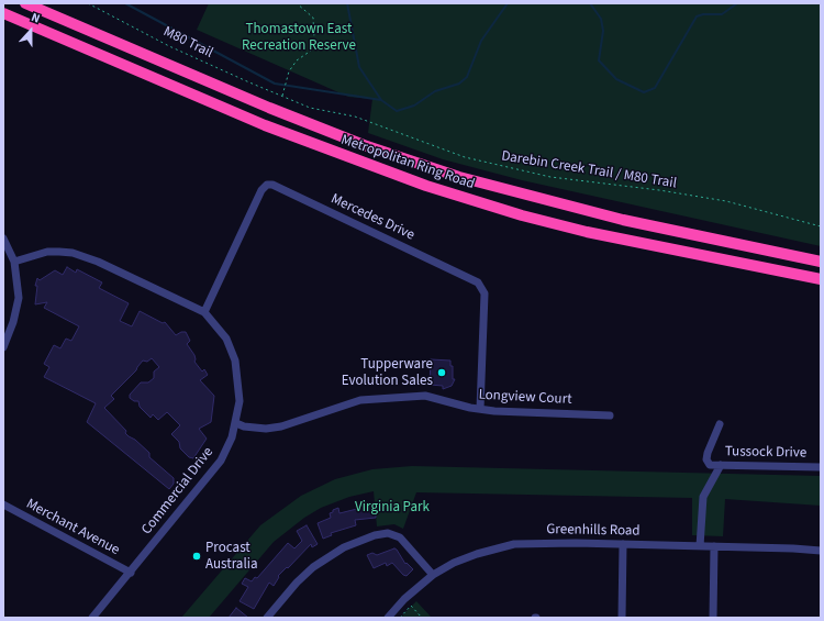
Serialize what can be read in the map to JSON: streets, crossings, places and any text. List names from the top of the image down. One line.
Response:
{"streets":{"highway":["Metropolitan Ring Road"],"street":["Mercedes Drive","Longview Court","Tussock Drive","Commercial Drive","Merchant Avenue","Greenhills Road"],"path":["M80 Trail","Darebin Creek Trail / M80 Trail"]},"crossings":[["M80 Trail","Darebin Creek Trail / M80 Trail"],["Mercedes Drive","Longview Court"],["Mercedes Drive","Commercial Drive"],["Longview Court","Commercial Drive"],["Commercial Drive","Merchant Avenue"]],"parks":["Thomastown East Recreation Reserve","Virginia Park"],"places":["Tupperware Evolution Sales","Procast Australia"],"north":"top"}
